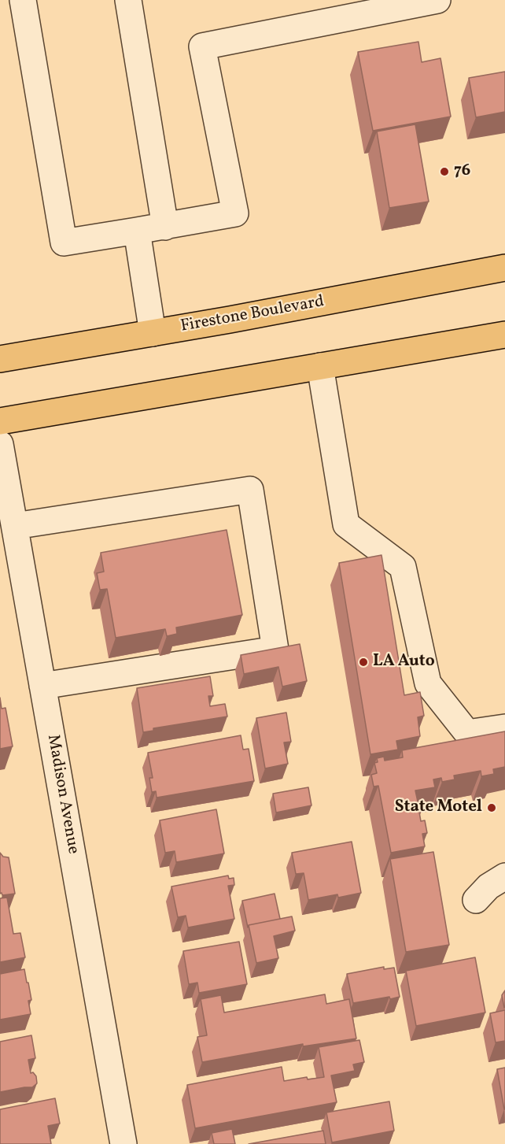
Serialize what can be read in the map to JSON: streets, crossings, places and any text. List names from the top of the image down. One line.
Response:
{"streets":{"main road":["Firestone Boulevard"],"street":["Madison Avenue"]},"places":["76","LA Auto","State Motel"]}
